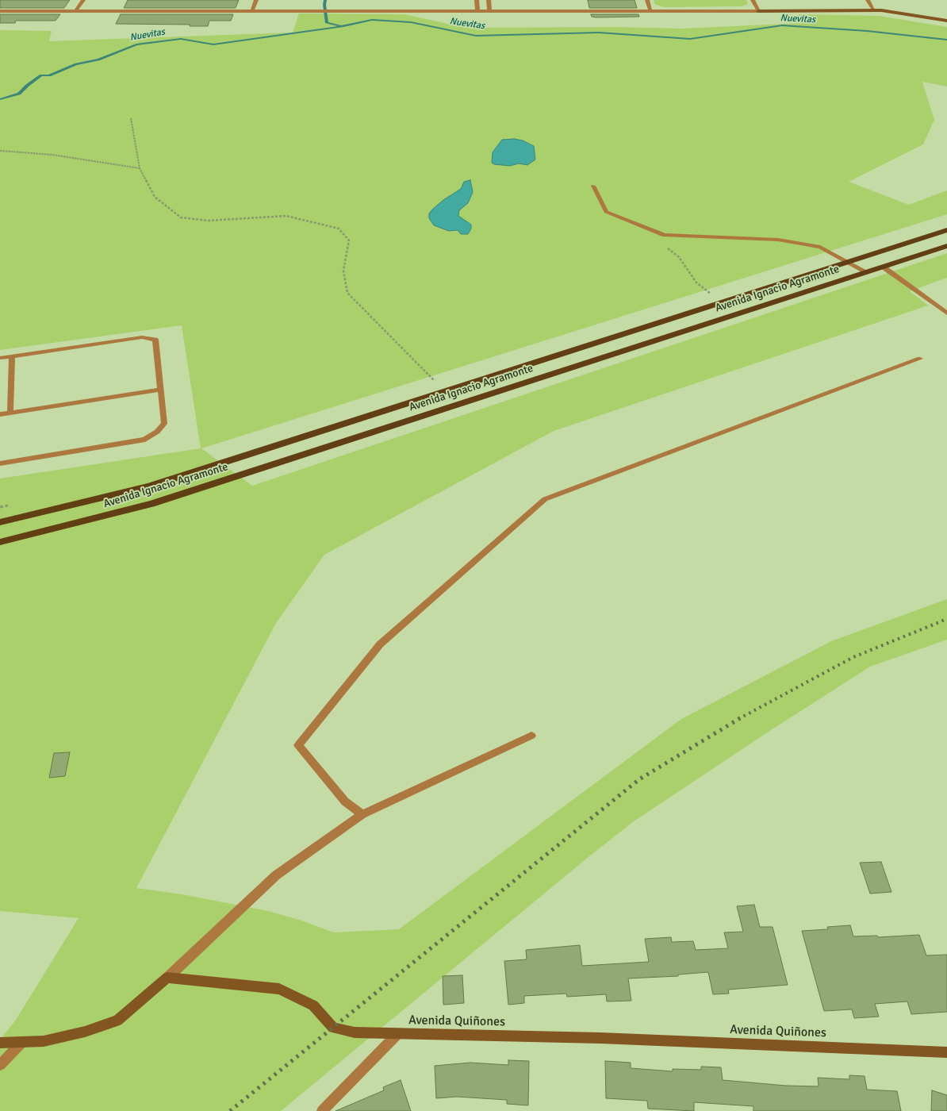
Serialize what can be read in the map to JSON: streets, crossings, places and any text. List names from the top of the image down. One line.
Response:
{"streets":{"main road":["Avenida Ignacio Agramonte"],"street":["Avenida Quiñones"]},"water":["Nuevitas"]}
